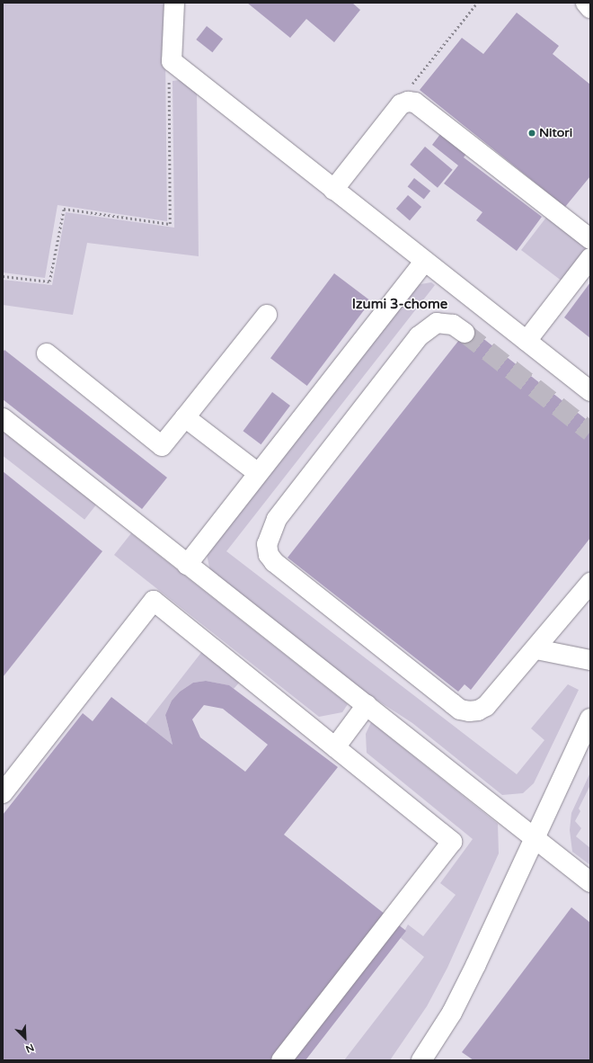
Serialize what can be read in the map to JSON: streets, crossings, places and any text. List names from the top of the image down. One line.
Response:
{"districts":["Izumi 3-chome"],"places":["Nitori"],"north":"bottom right"}
